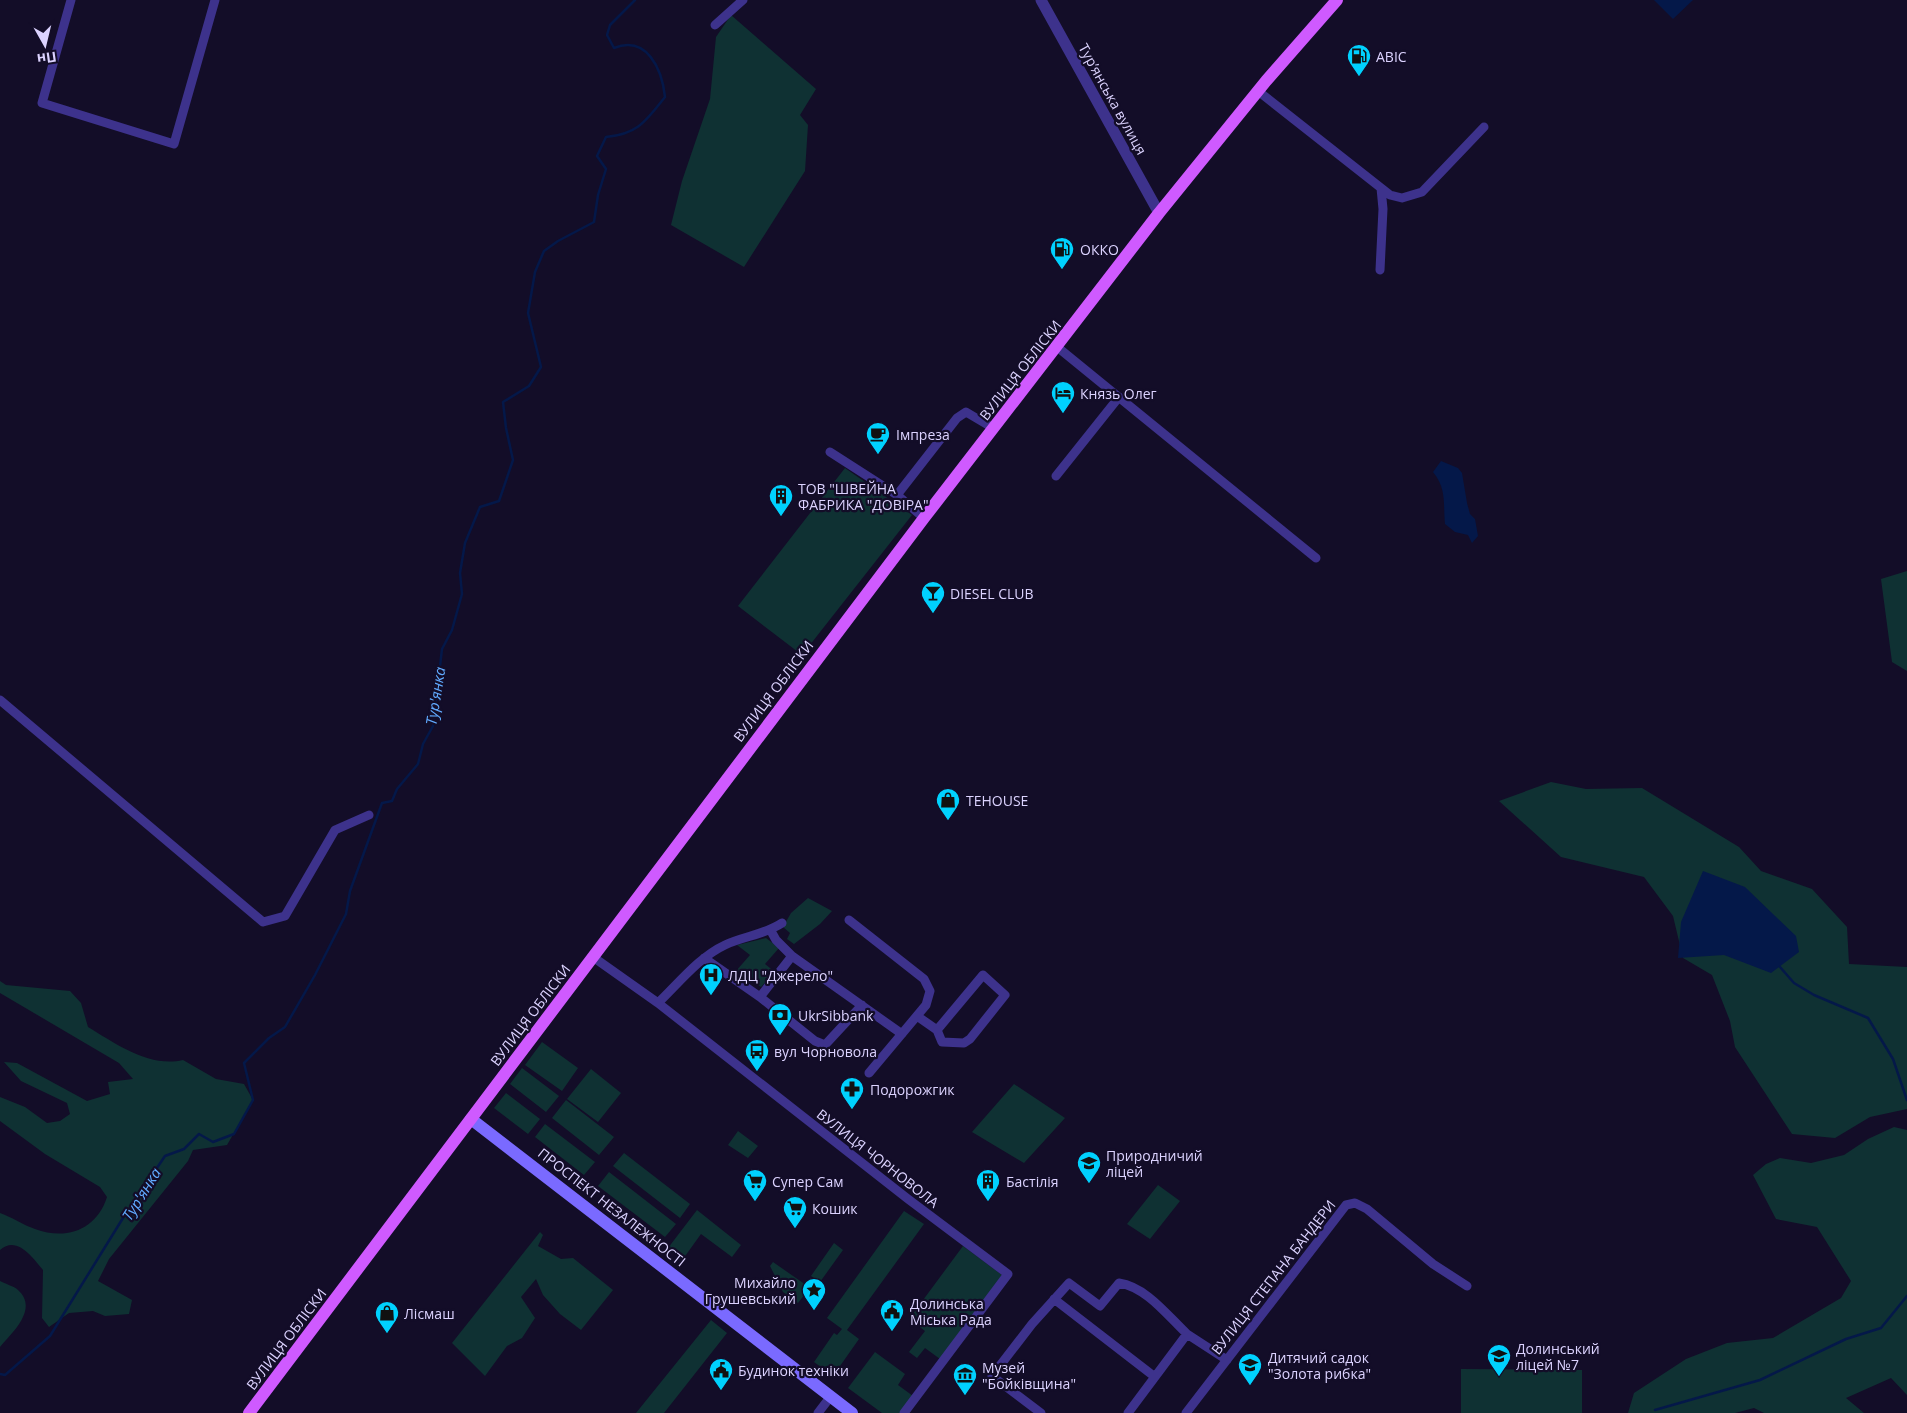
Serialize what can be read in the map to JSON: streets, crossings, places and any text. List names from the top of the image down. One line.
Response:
{"streets":{"main road":["ВУЛИЦЯ ОБЛІСКИ","ПРОСПЕКТ НЕЗАЛЕЖНОСТІ"],"street":["Турʼянська вулиця","ВУЛИЦЯ ЧОРНОВОЛА","ВУЛИЦЯ СТЕПАНА БАНДЕРИ"]},"crossings":[["Турʼянська вулиця","ВУЛИЦЯ ОБЛІСКИ"],["ВУЛИЦЯ ОБЛІСКИ","ВУЛИЦЯ ЧОРНОВОЛА"],["ВУЛИЦЯ ОБЛІСКИ","ПРОСПЕКТ НЕЗАЛЕЖНОСТІ"]],"water":["Тур'янка"],"places":{"fuel station":["АВІС","ОККО"],"hotel":["Князь Олег"],"cafe":["Імпреза"],"building":["ТОВ \"ШВЕЙНА ФАБРИКА \"ДОВІРА\"","Бастілія"],"bar":["DIESEL CLUB"],"shop":["TEHOUSE","Лісмаш"],"hospital":["ЛДЦ \"Джерело\""],"bank":["UkrSibbank"],"bus stop":["вул Чорновола"],"pharmacy":["Подорожгик"],"school or university":["Природничий ліцей","Долинський ліцей №7","Дитячий садок \"Золота рибка\""],"supermarket":["Супер Сам","Кошик"],"place":["Михайло Грушевський"],"public building":["Долинська Міська Рада","Будинок техніки"],"museum":["Музей \"Бойківщина\""]},"north":"bottom"}
